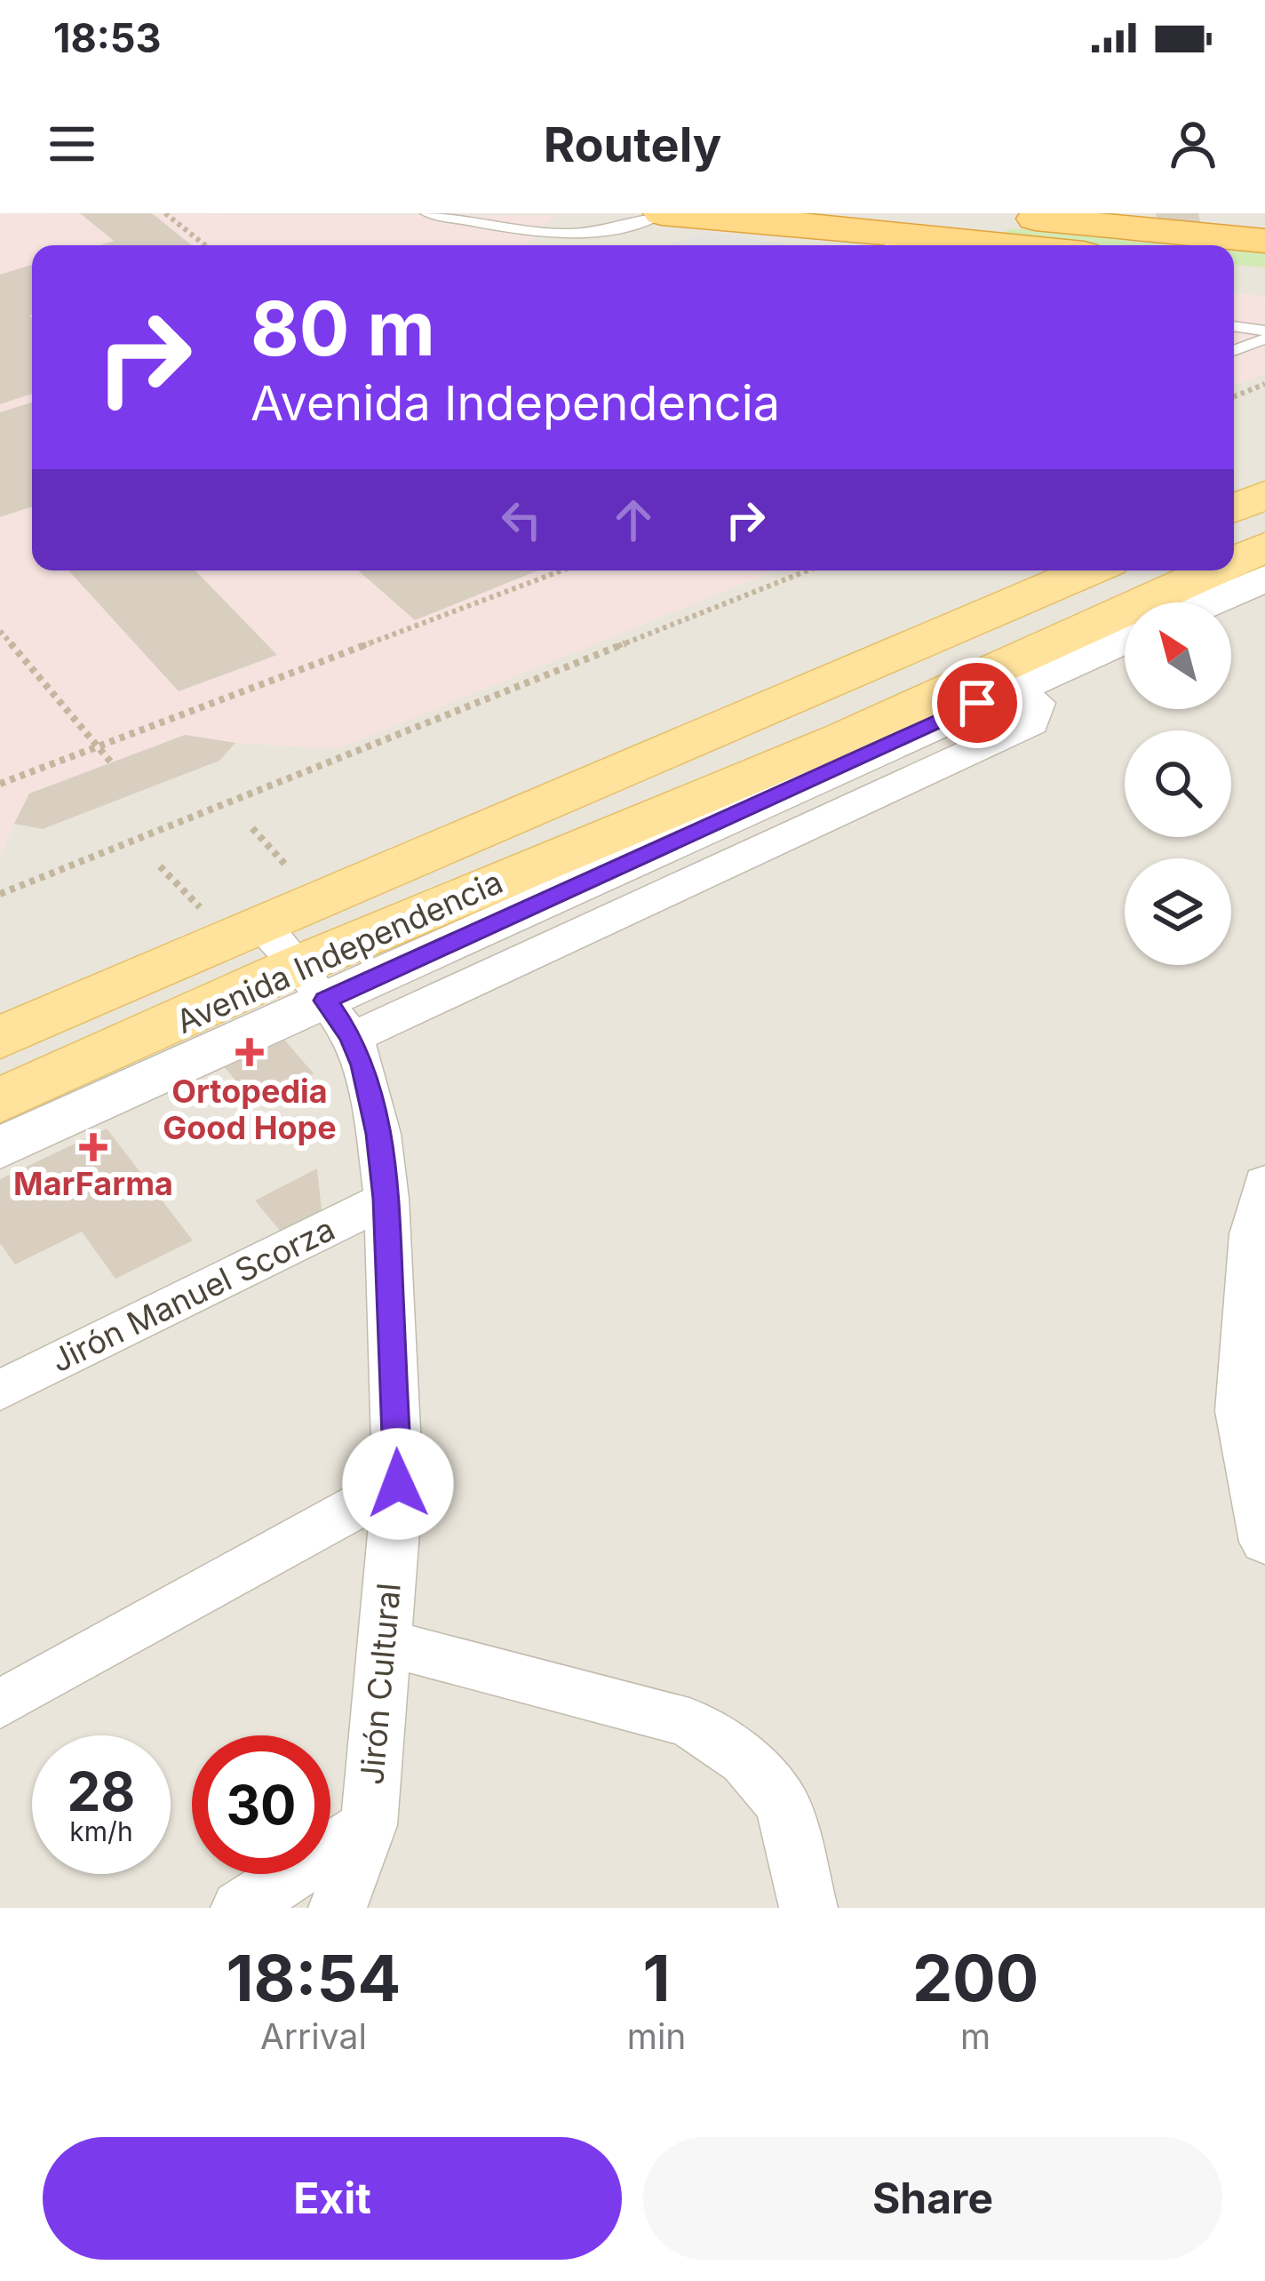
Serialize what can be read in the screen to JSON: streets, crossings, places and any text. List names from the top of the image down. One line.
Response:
{"streets":{"main road":["Avenida Independencia"],"street":["Jirón Manuel Scorza","Jirón Cultural"]},"crossings":[["Avenida Independencia","Jirón Cultural"],["Jirón Manuel Scorza","Jirón Cultural"]],"places":{"health":["Ortopedia Good Hope","MarFarma"]},"north":"top left","page":{"status":"18:53","header":"Routely","turn":["80 m","Avenida Independencia"],"speed":"28 km/h","limit":"30","eta":["18:54","Arrival","1","min","200","m"],"buttons":["Exit","Share"]}}
